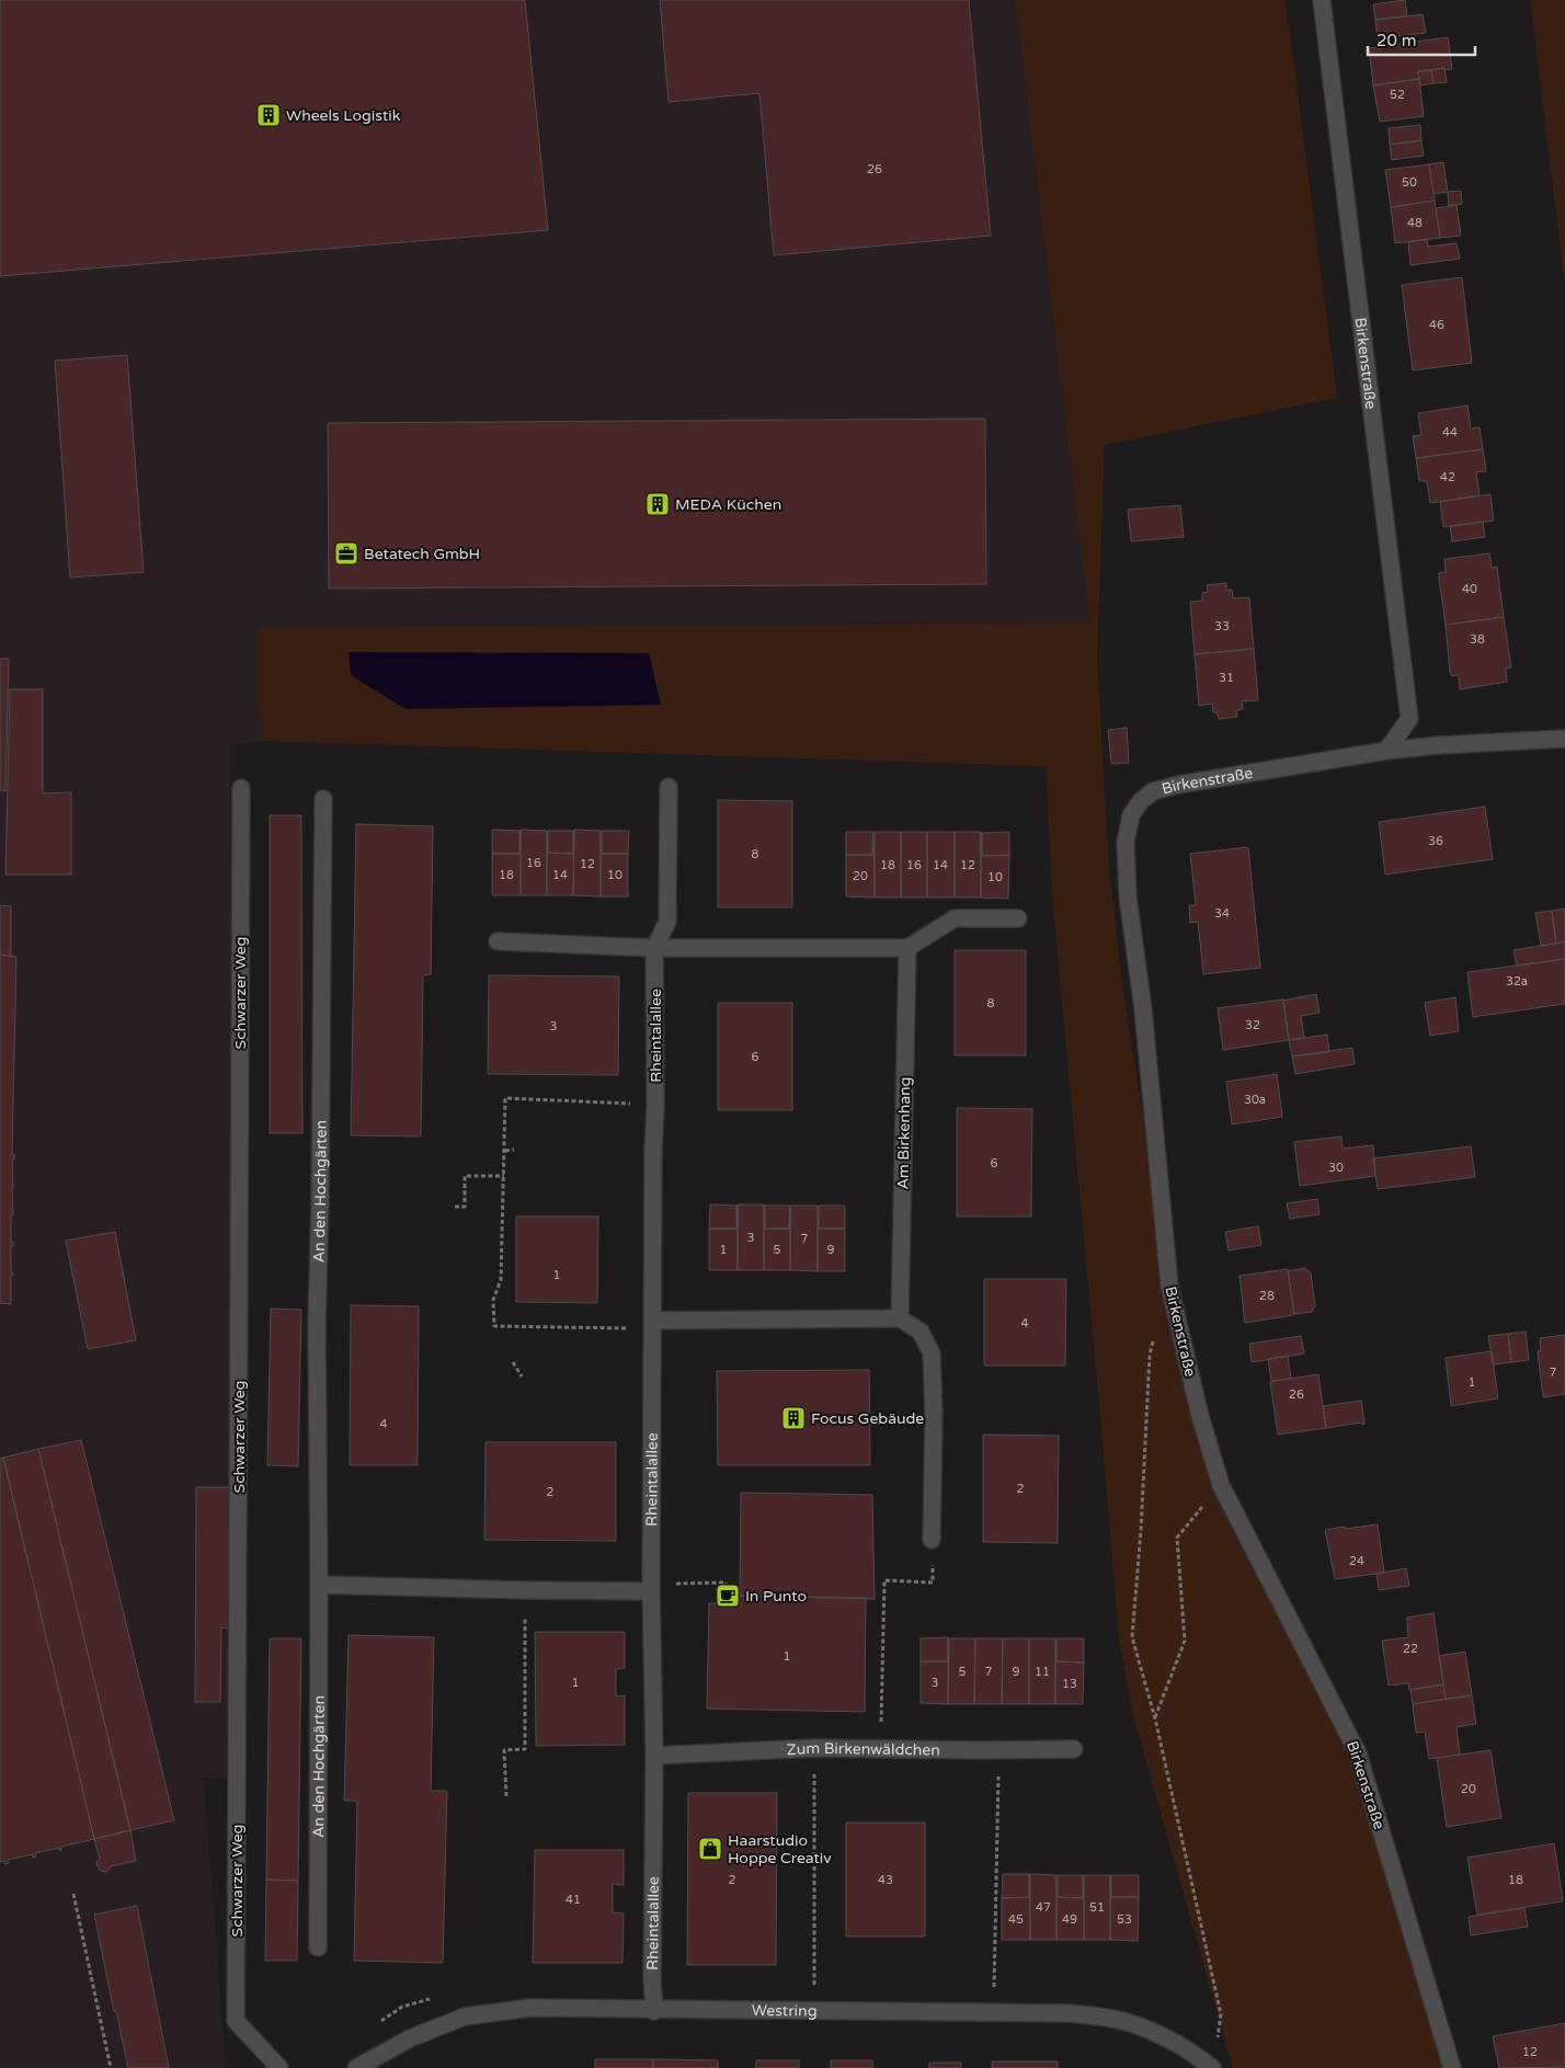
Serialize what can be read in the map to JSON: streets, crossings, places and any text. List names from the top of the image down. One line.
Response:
{"streets":{"street":["Birkenstraße","Schwarzer Weg","Rheintalallee","Am Birkenhang","An den Hochgärten","Zum Birkenwäldchen","Westring"]},"crossings":[["Rheintalallee","Zum Birkenwäldchen"],["Rheintalallee","Westring"]],"places":{"building":["Wheels Logistik","MEDA Küchen","Focus Gebäude"],"office":["Betatech GmbH"],"cafe":["In Punto"],"shop":["Haarstudio Hoppe Creativ"]},"house_numbers":["52","26","50","48","46","44","42","40","33","38","31","36","8","16","12","18","16","14","12","18","14","10","20","10","34","32a","8","32","3","6","30a","6","30","3","7","1","5","9","1","28","4","7","1","26","4","2","2","24","22","1","5","7","9","11","1","3","13","20","2","43","18","41","47","51","45","49","53","12"],"scale_bar":"20 m"}
